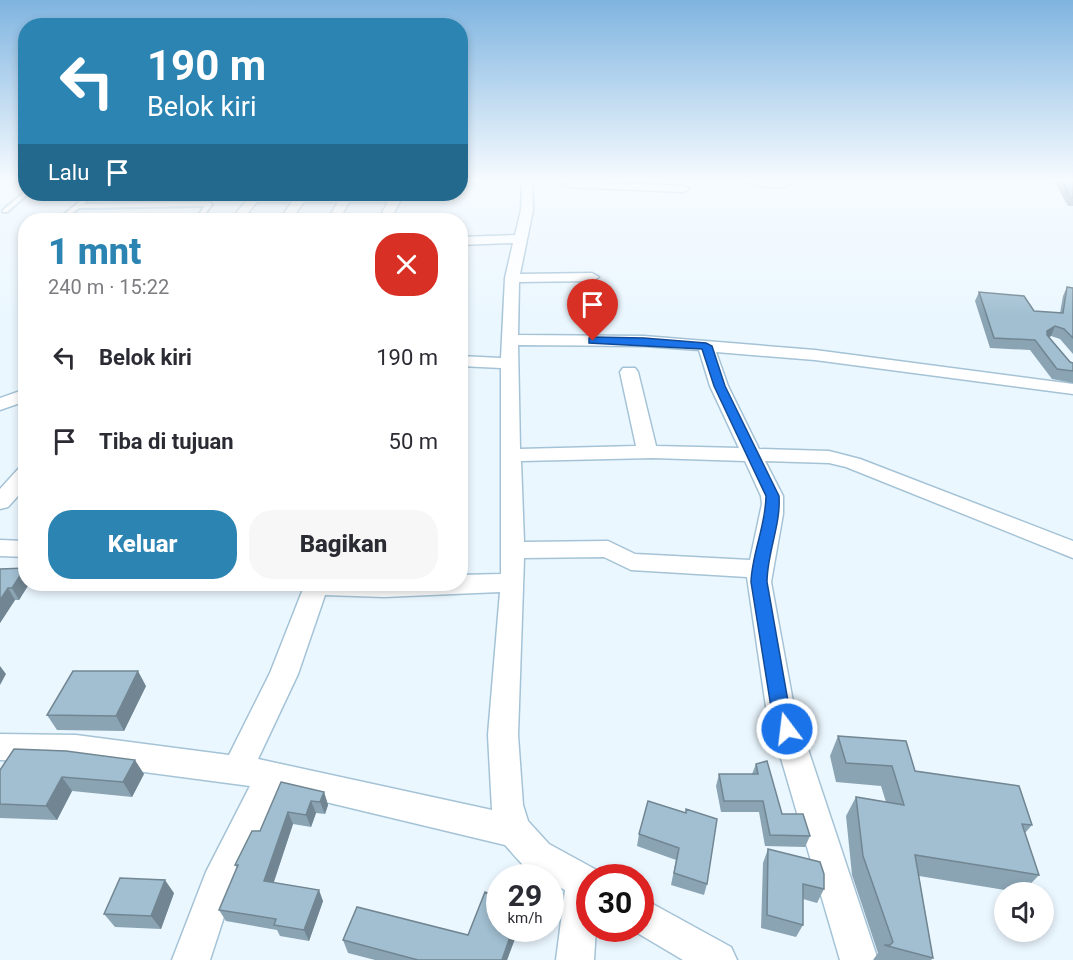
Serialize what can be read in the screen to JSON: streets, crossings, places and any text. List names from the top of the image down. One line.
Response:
{"page":{"turn":["190 m","Belok kiri"],"then":"Lalu","heading":["1 mnt","240 m · 15:22"],"list":[{"name":"Belok kiri","value":"190 m"},{"name":"Tiba di tujuan","value":"50 m"}],"buttons":["Keluar","Bagikan"],"speed":"29 km/h","limit":"30"}}
